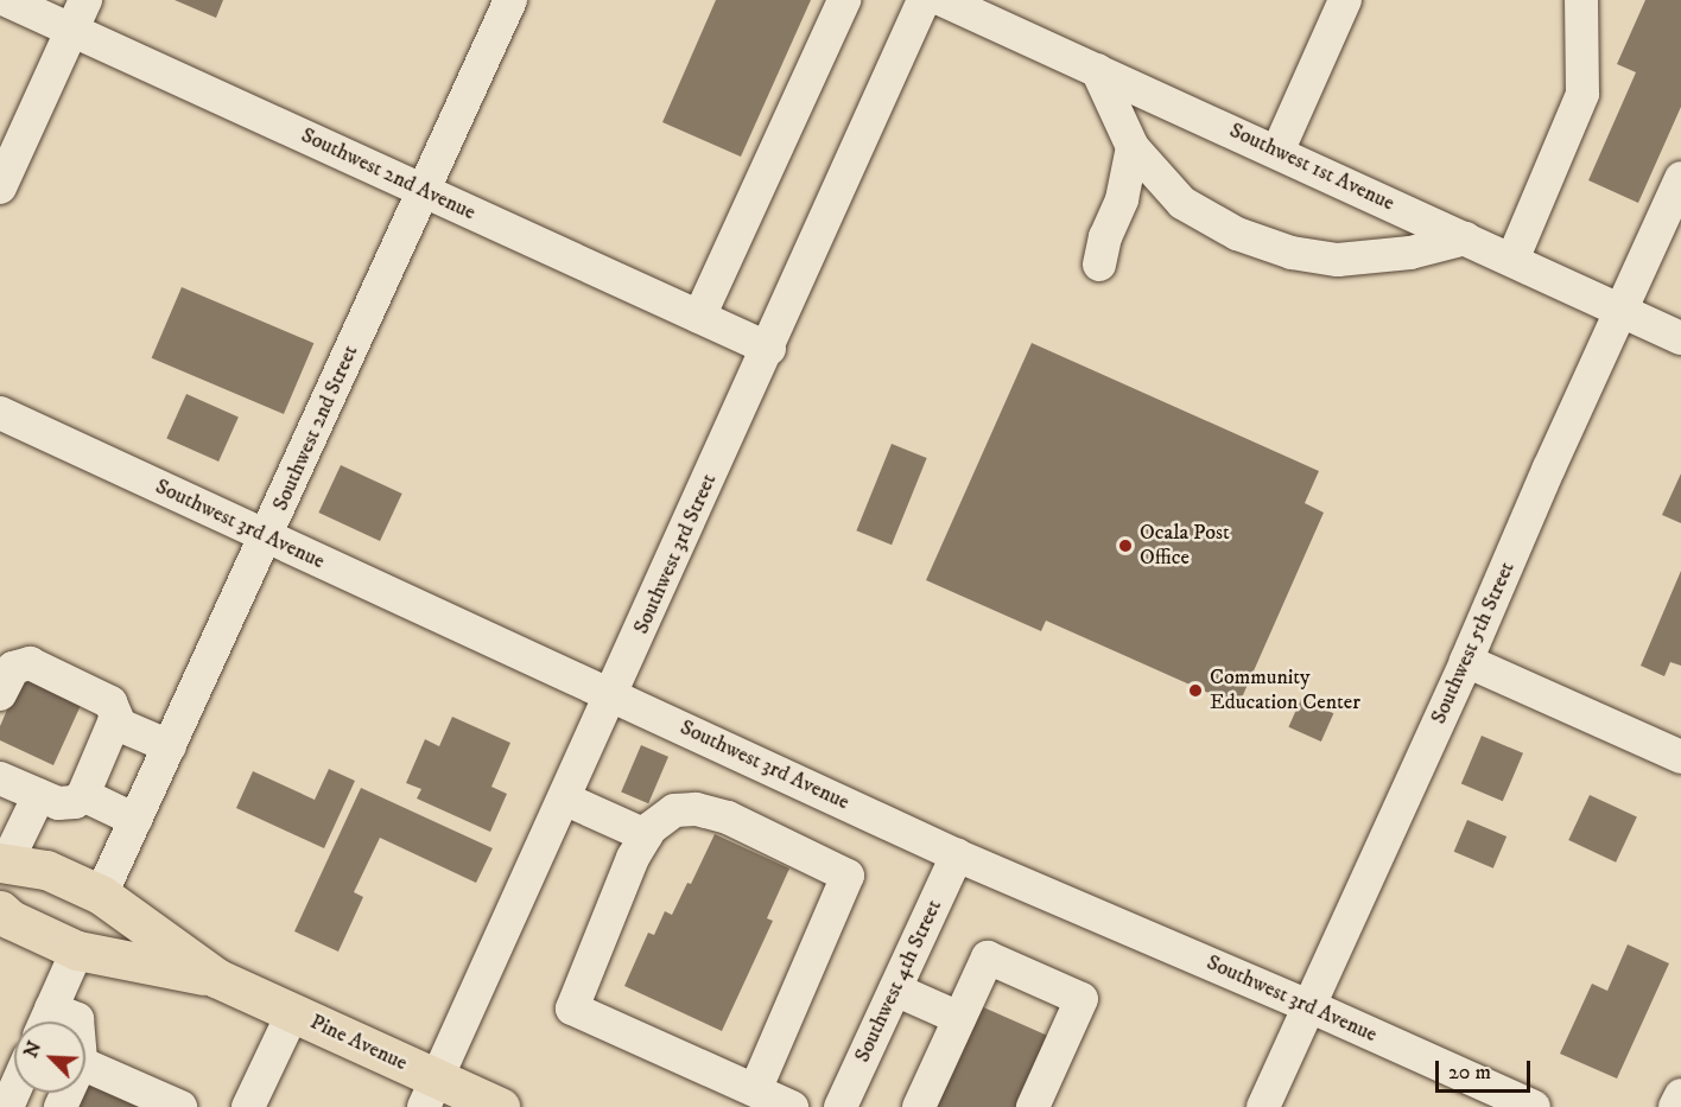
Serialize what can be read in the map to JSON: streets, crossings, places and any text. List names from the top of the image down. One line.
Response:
{"streets":{"highway":["Pine Avenue"],"street":["Southwest 1st Avenue","Southwest 2nd Avenue","Southwest 2nd Street","Southwest 3rd Avenue","Southwest 3rd Street","Southwest 5th Street","Southwest 4th Street"]},"crossings":[["Southwest 1st Avenue","Southwest 5th Street"],["Southwest 2nd Avenue","Southwest 2nd Street"],["Southwest 2nd Avenue","Southwest 3rd Street"],["Southwest 2nd Street","Southwest 3rd Avenue"],["Southwest 2nd Street","Pine Avenue"],["Southwest 3rd Avenue","Southwest 3rd Street"],["Southwest 3rd Avenue","Southwest 5th Street"],["Southwest 3rd Avenue","Southwest 4th Street"],["Southwest 3rd Street","Pine Avenue"]],"places":["Ocala Post Office","Community Education Center"],"scale_bar":"20 m","north":"top left"}
